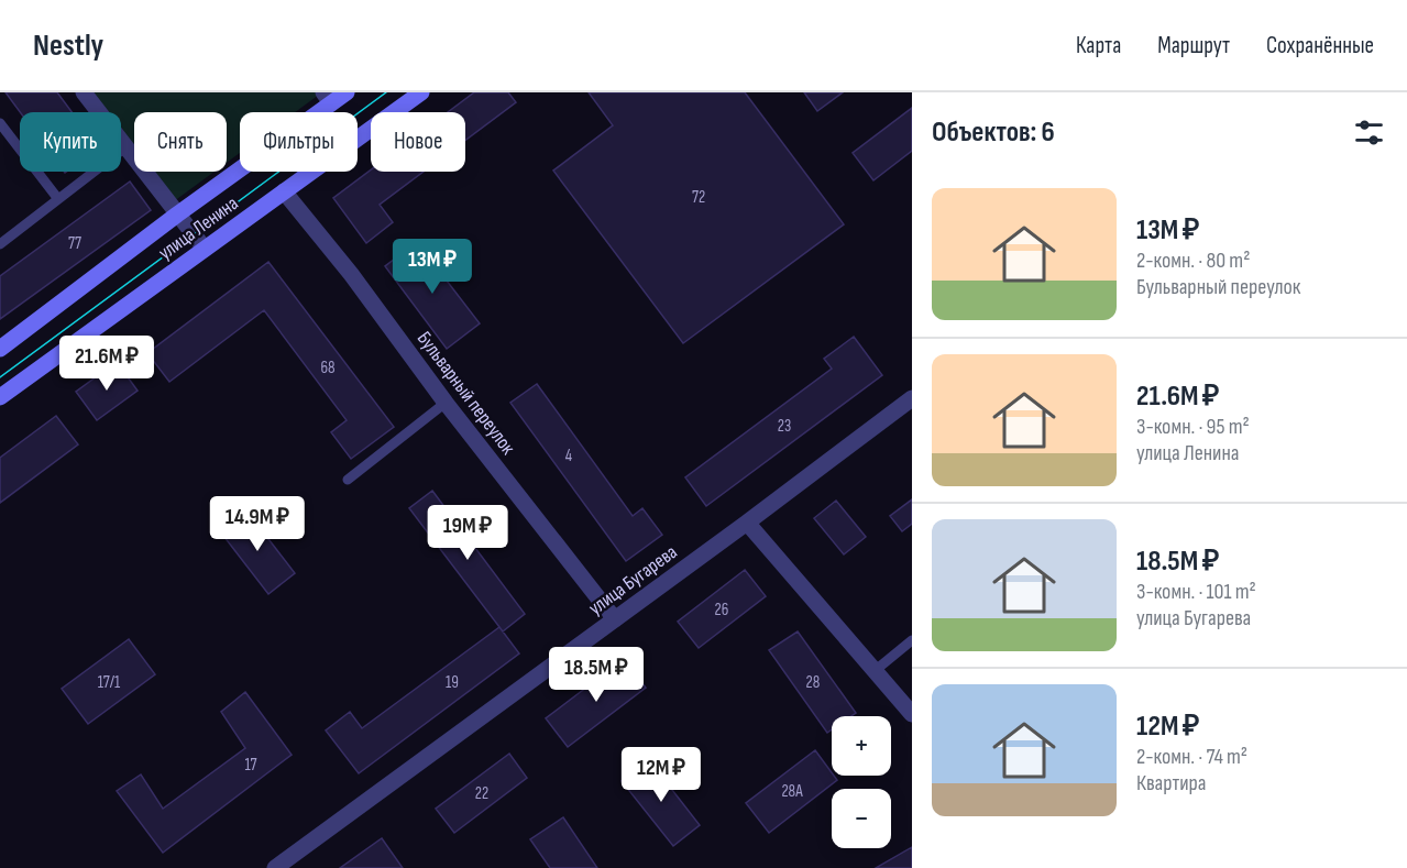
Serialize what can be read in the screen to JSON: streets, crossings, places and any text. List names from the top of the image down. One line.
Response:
{"streets":{"main road":["улица Ленина"],"street":["Бульварный переулок","улица Бугарева"]},"crossings":[["улица Ленина","Бульварный переулок"],["Бульварный переулок","улица Бугарева"]],"house_numbers":["72","77","68","23","4","26","17/1","19","28","17","28А","22"],"page":{"header":"Nestly","nav":["Карта","Маршрут","Сохранённые"],"heading":"Объектов: 6","chip":["Купить","Снять","Фильтры","Новое"],"list":[{"name":"13M ₽","note":"2-комн. · 80 m² · Бульварный переулок"},{"name":"21.6M ₽","note":"3-комн. · 95 m² · улица Ленина"},{"name":"18.5M ₽","note":"3-комн. · 101 m² · улица Бугарева"},{"name":"12M ₽","note":"2-комн. · 74 m² · Квартира"}],"price":["13M ₽","21.6M ₽","14.9M ₽","19M ₽","18.5M ₽","12M ₽"],"map_buttons":["+","−"]}}
